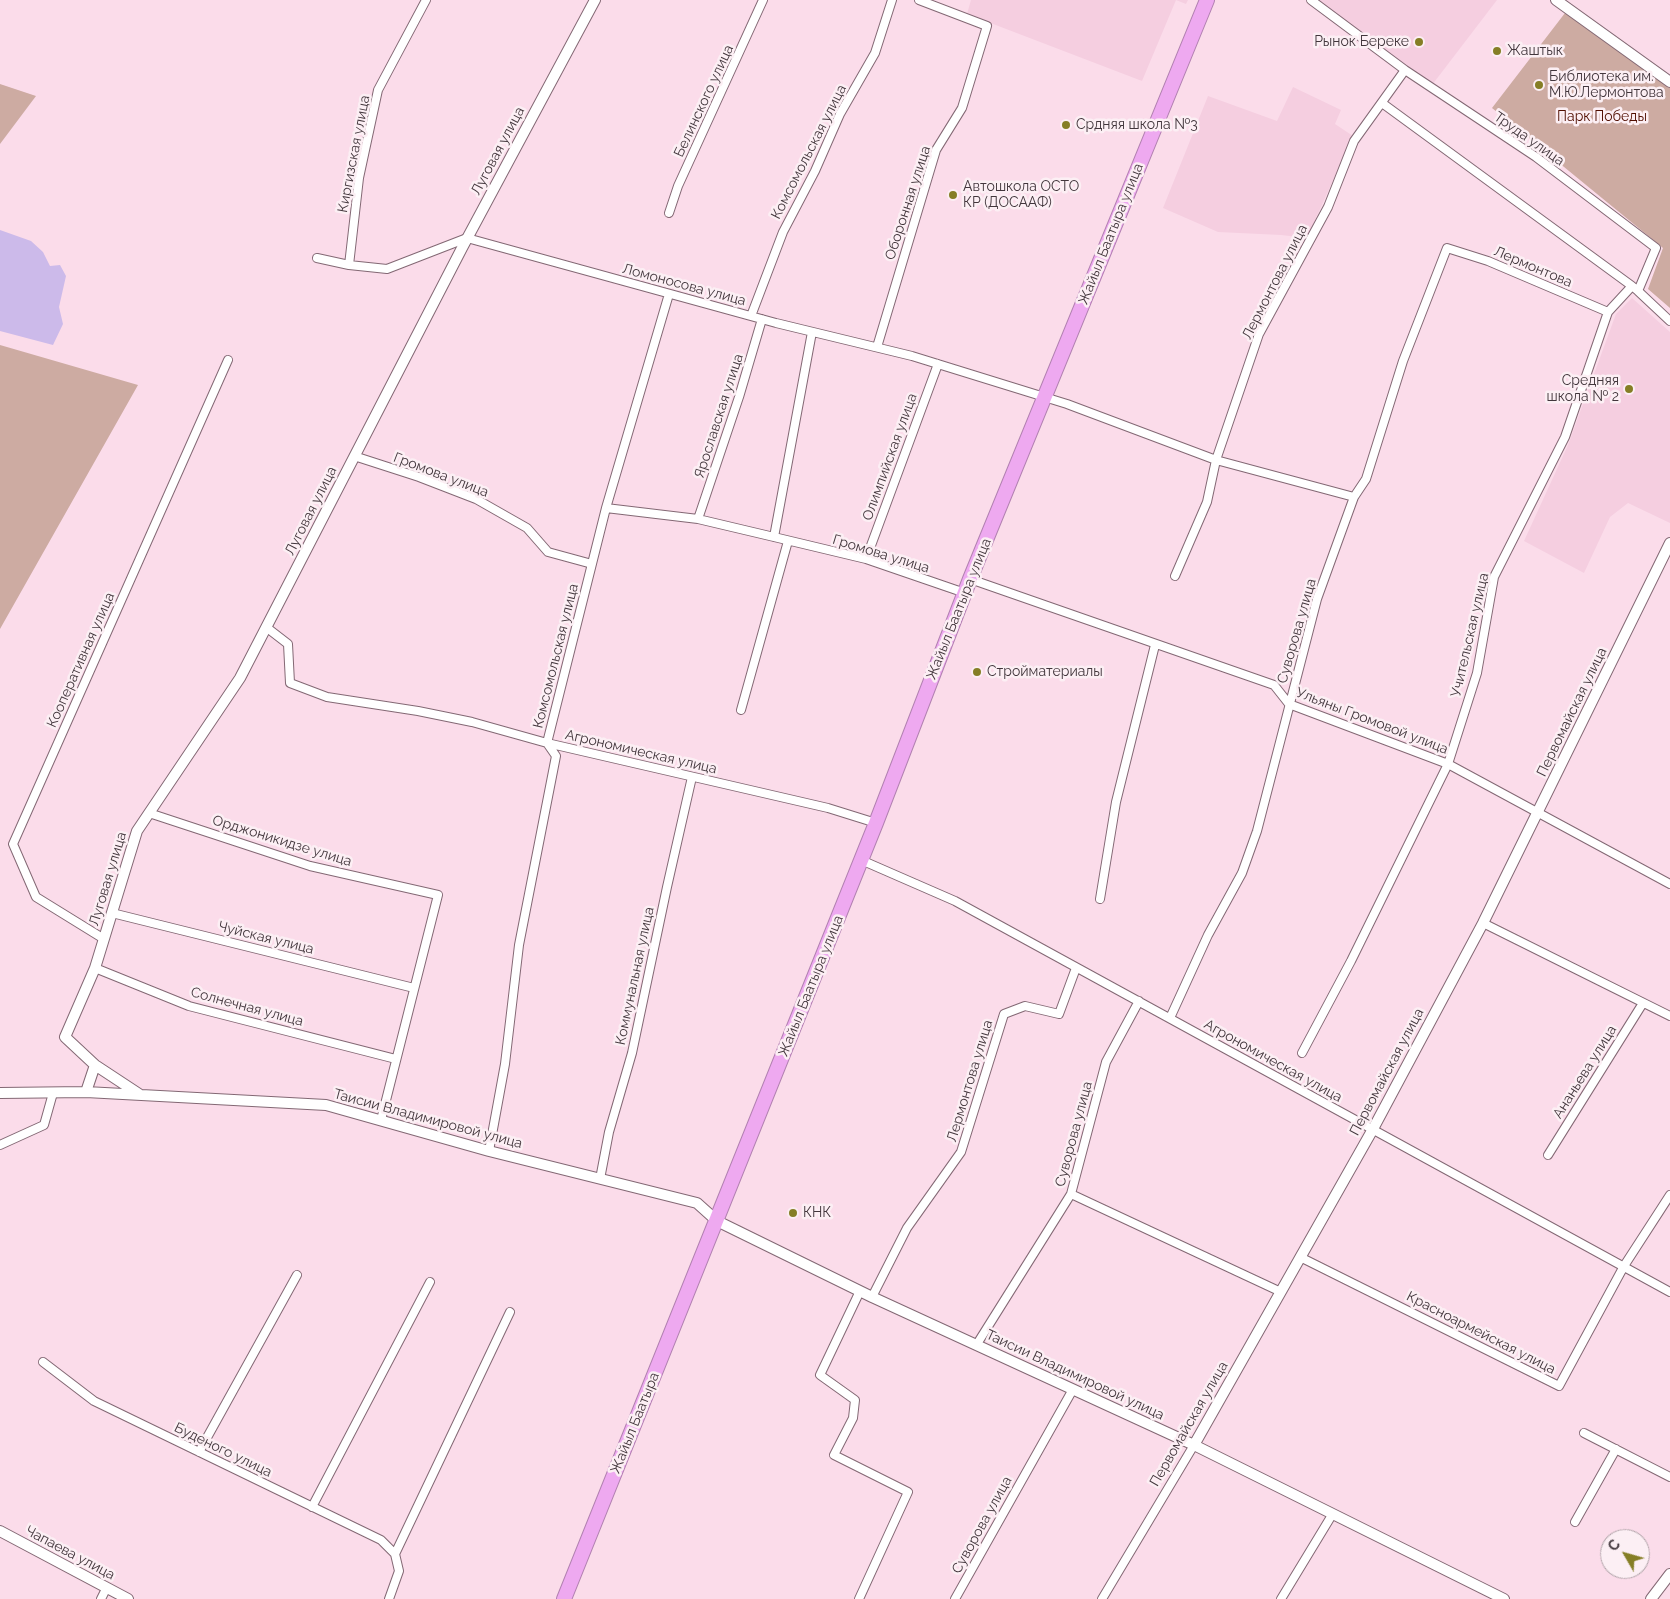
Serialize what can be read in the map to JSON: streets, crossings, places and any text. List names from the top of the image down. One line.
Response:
{"streets":{"highway":["Жайыл Баатыра улица","Жайыл Баатыра"],"street":["Белинского улица","Труда улица","Луговая улица","Комсомольская улица","Киргизская улица","Оборонная улица","Лермонтова","Лермонтова улица","Ломоносова улица","Ярославская улица","Олимпийская улица","Громова улица","Суворова улица","Учительская улица","Кооперативная улица","Первомайская улица","Ульяны Громовой улица","Агрономическая улица","Орджоникидзе улица","Чуйская улица","Коммунальная улица","Солнечная улица","Ананьева улица","Таисии Владимировой улица","Красноармейская улица","Буденого улица","Чапаева улица"]},"crossings":[["Труда улица","Лермонтова улица"],["Труда улица","Учительская улица"],["Луговая улица","Ломоносова улица"],["Луговая улица","Громова улица"],["Луговая улица","Кооперативная улица"],["Луговая улица","Агрономическая улица"],["Луговая улица","Орджоникидзе улица"],["Луговая улица","Чуйская улица"],["Луговая улица","Солнечная улица"],["Комсомольская улица","Ломоносова улица"],["Комсомольская улица","Громова улица"],["Комсомольская улица","Агрономическая улица"],["Комсомольская улица","Таисии Владимировой улица"],["Оборонная улица","Ломоносова улица"],["Жайыл Баатыра улица","Ломоносова улица"],["Жайыл Баатыра улица","Громова улица"],["Жайыл Баатыра улица","Ульяны Громовой улица"],["Жайыл Баатыра улица","Агрономическая улица"],["Жайыл Баатыра улица","Таисии Владимировой улица"],["Жайыл Баатыра улица","Жайыл Баатыра"],["Лермонтова","Суворова улица"],["Лермонтова","Учительская улица"],["Лермонтова улица","Ломоносова улица"],["Лермонтова улица","Агрономическая улица"],["Лермонтова улица","Таисии Владимировой улица"],["Ломоносова улица","Ярославская улица"],["Ломоносова улица","Олимпийская улица"],["Ломоносова улица","Суворова улица"],["Ярославская улица","Громова улица"],["Олимпийская улица","Громова улица"],["Суворова улица","Ульяны Громовой улица"],["Суворова улица","Агрономическая улица"],["Суворова улица","Таисии Владимировой улица"],["Учительская улица","Ульяны Громовой улица"],["Первомайская улица","Ульяны Громовой улица"],["Первомайская улица","Агрономическая улица"],["Первомайская улица","Таисии Владимировой улица"],["Первомайская улица","Красноармейская улица"],["Агрономическая улица","Коммунальная улица"],["Агрономическая улица","Красноармейская улица"],["Орджоникидзе улица","Чуйская улица"],["Коммунальная улица","Таисии Владимировой улица"]],"parks":["Парк Победы"],"places":["Рынок Береке","Жаштык","Библиотека им. М.Ю.Лермонтова","Срдняя школа №3","Автошкола ОСТО КР (ДОСААФ)","Средняя школа № 2","Стройматериалы","КНК"],"north":"top left"}
